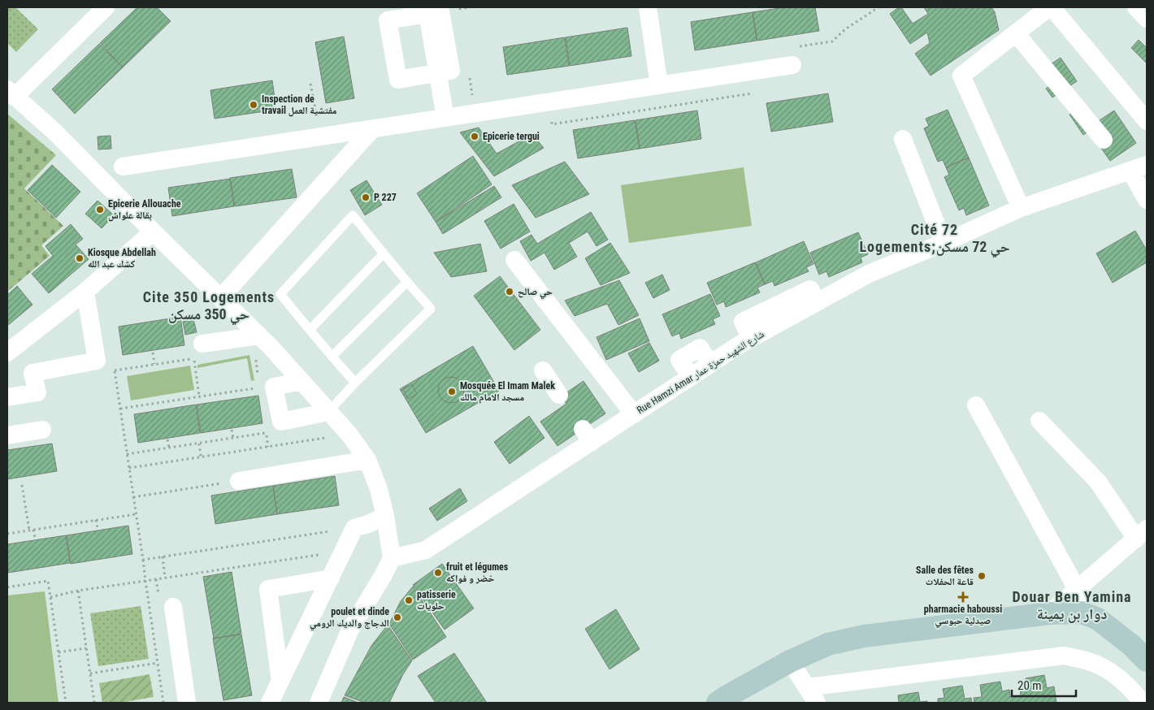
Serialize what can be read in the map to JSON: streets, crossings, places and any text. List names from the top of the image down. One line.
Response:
{"streets":{"street":["Rue Hamzi Amar شارع الشهيد حمزة عمار"]},"districts":["Cité 72 Logements;حي 72 مسكن","Cite 350 Logements حي 350 مسكن","Douar Ben Yamina دوار بن يمينة"],"places":{"other":["Inspection de travail مفتشية العمل","Epicerie tergui","P 227","Epicerie Allouache بقالة علواش","Kiosque Abdellah كشك عبد الله","حي صالح","Mosquée El Imam Malek مسجد الامام مالك","fruit et légumes خضر و فواكه","Salle des fêtes قاعة الحفلات","patisserie حلويات","poulet et dinde الدجاج والديك الرومي"],"health":["pharmacie haboussi صيدلية حبوسي"]},"scale_bar":"20 m"}
